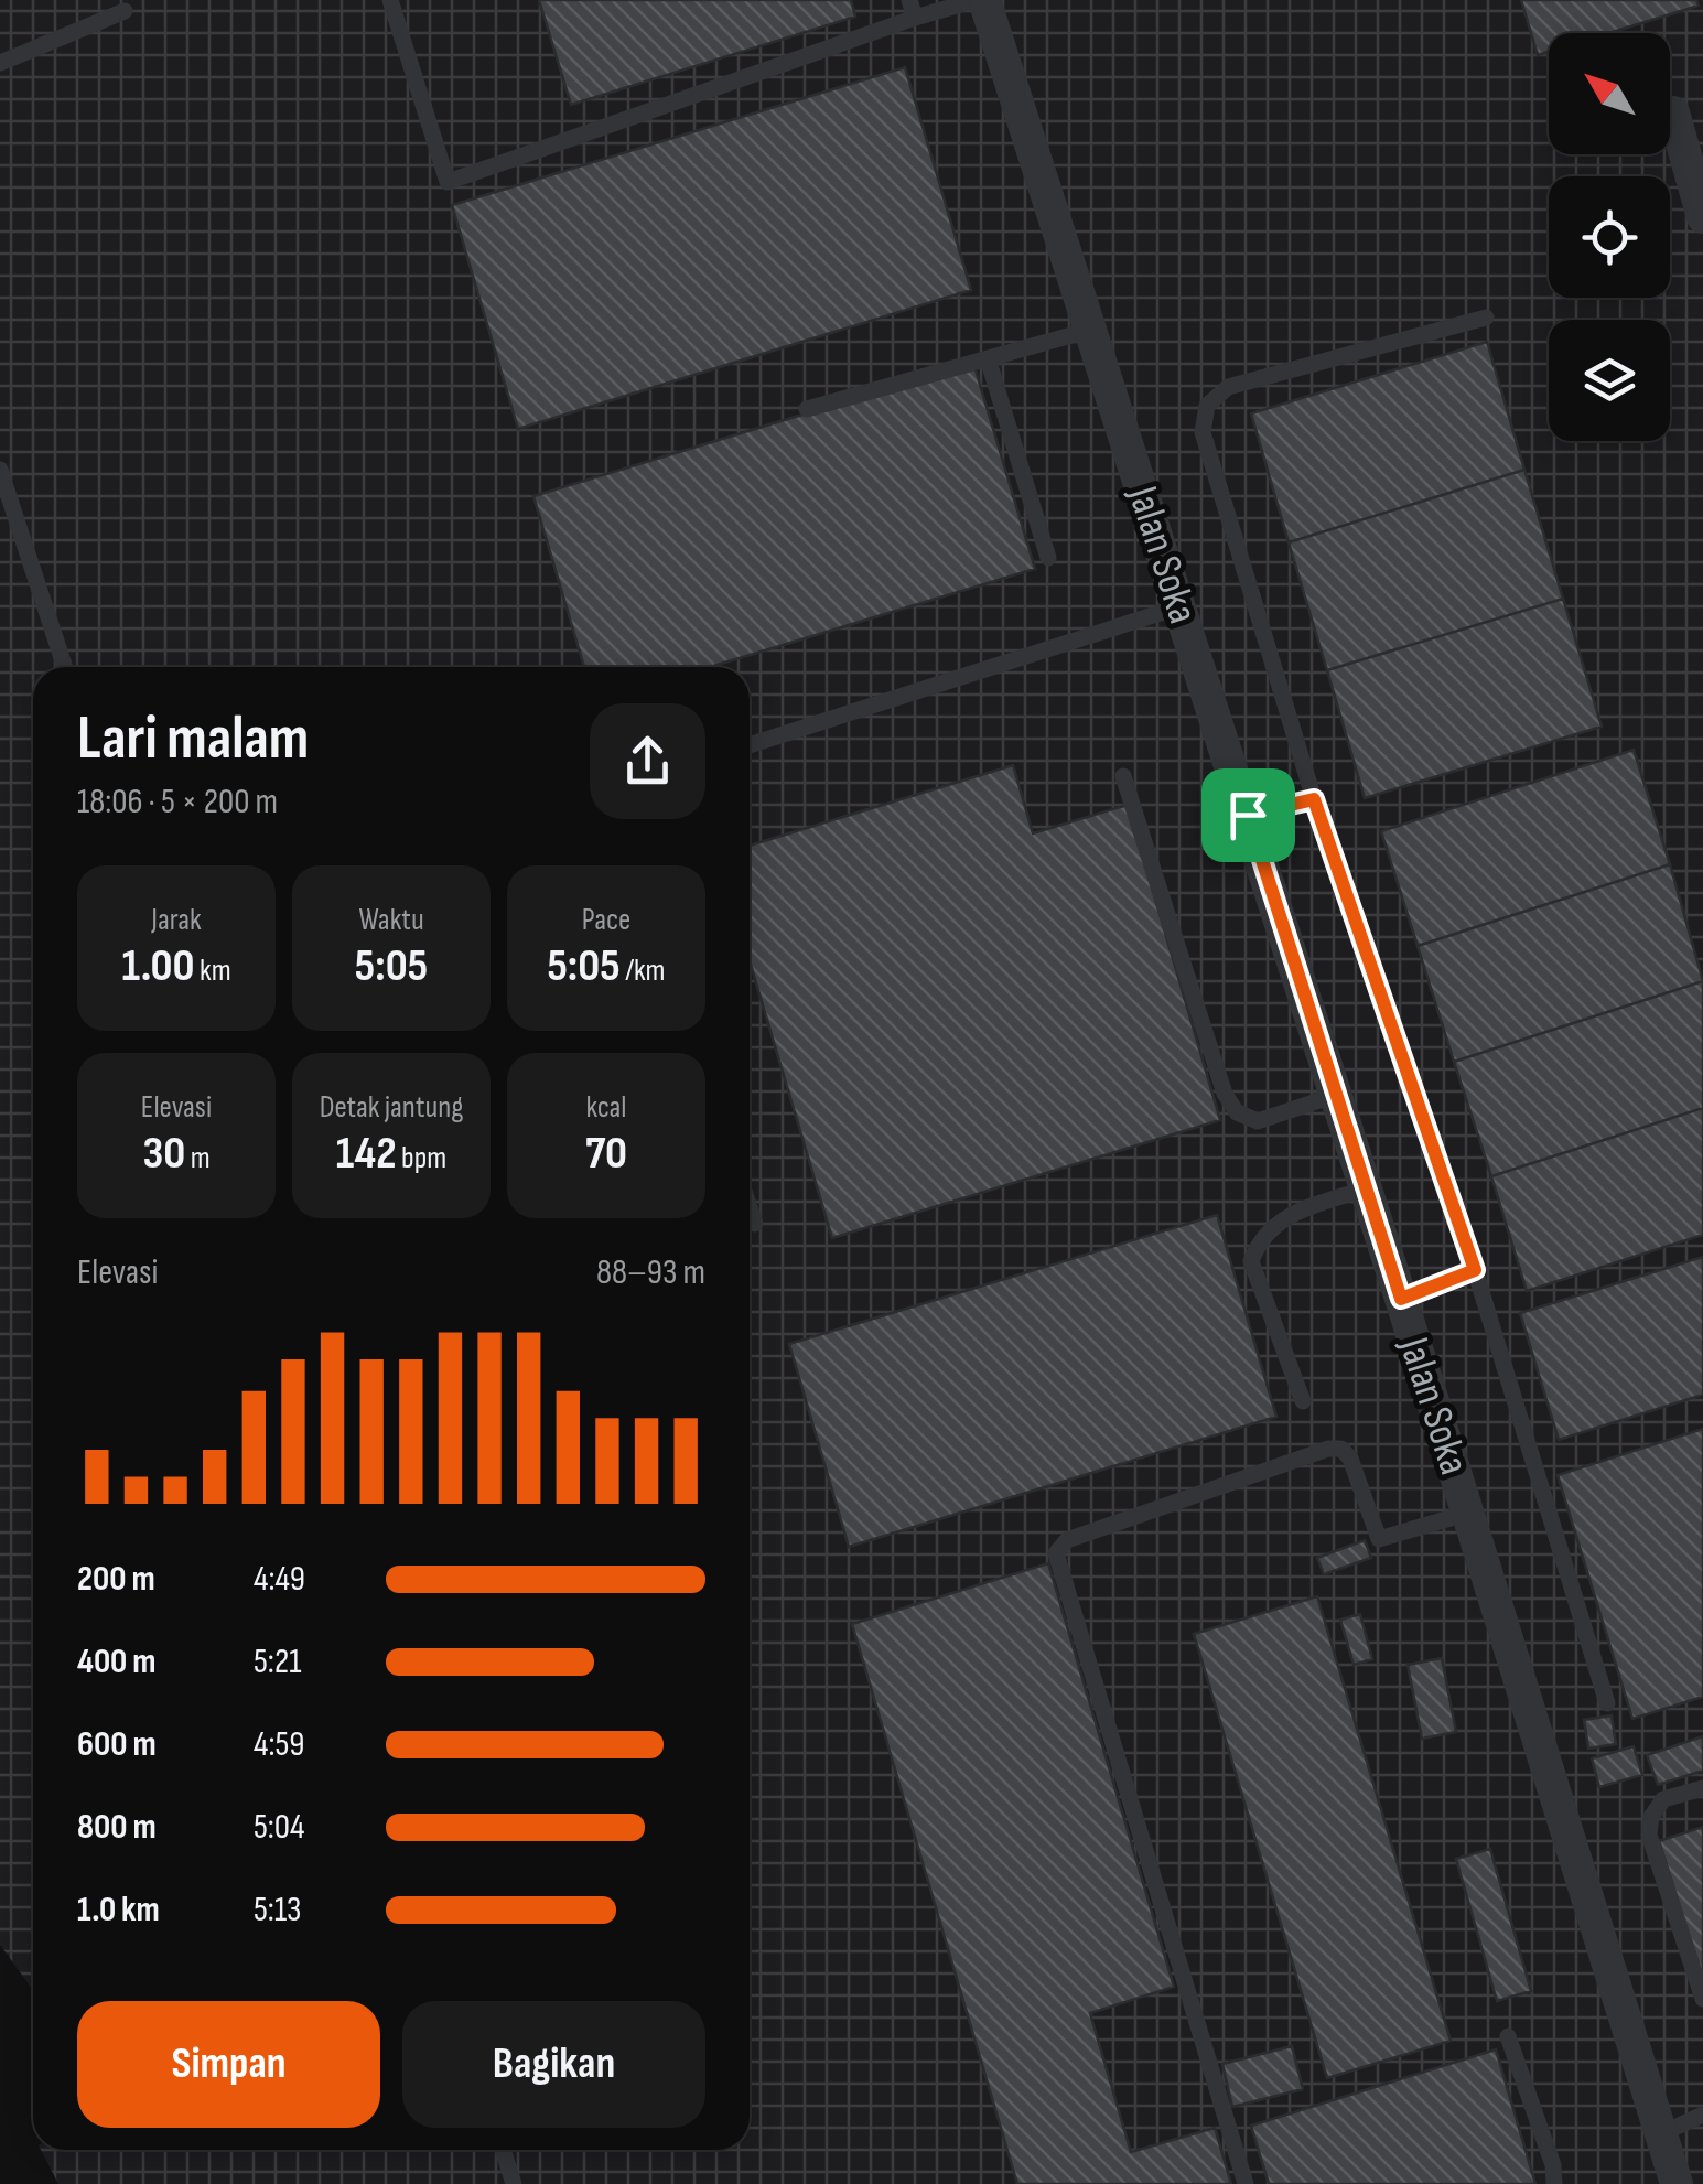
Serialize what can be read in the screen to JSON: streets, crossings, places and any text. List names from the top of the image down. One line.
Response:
{"streets":{"street":["Jalan Soka"]},"north":"top left","page":{"heading":["Lari malam","18:06 · 5 × 200 m"],"stats":[["Jarak","1.00 km"],["Waktu","5:05"],["Pace","5:05 /km"],["Elevasi","30 m"],["Detak jantung","142 bpm"],["kcal","70"]],"chart":["Elevasi","88–93 m"],"list":[{"name":"200 m","note":"4:49"},{"name":"400 m","note":"5:21"},{"name":"600 m","note":"4:59"},{"name":"800 m","note":"5:04"},{"name":"1.0 km","note":"5:13"}],"buttons":["Simpan","Bagikan"]}}
